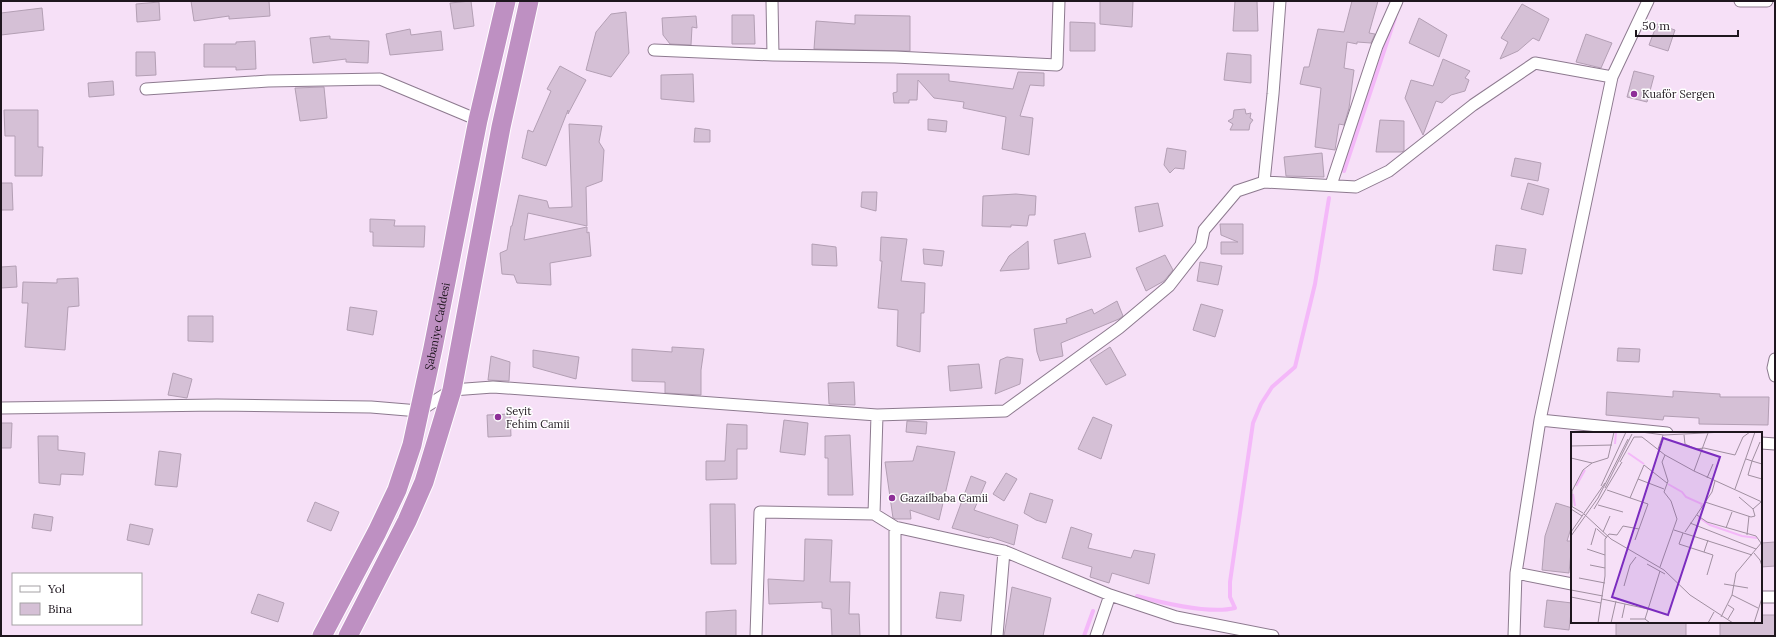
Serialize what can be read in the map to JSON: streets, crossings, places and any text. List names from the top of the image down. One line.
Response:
{"streets":{"highway":["Şabaniye Caddesi"]},"places":["Kuaför Sergen","Seyit Fehim Camii","Gazailbaba Camii"],"legend":["Yol","Bina"],"scale_bar":"50 m"}
